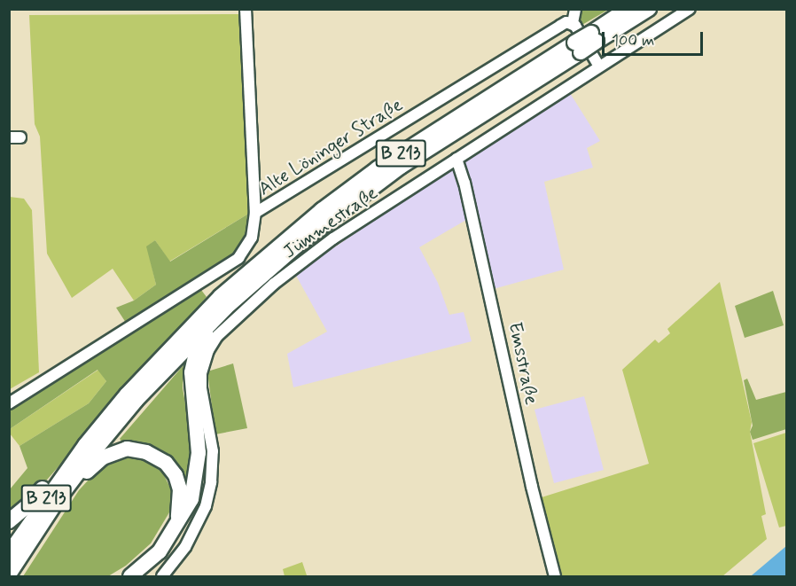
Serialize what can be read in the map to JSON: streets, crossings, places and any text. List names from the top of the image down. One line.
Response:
{"streets":{"highway":["B 213"],"street":["Alte Löninger Straße","Jümmestraße","Emsstraße"]},"crossings":[["Jümmestraße","Emsstraße"]],"scale_bar":"100 m"}
